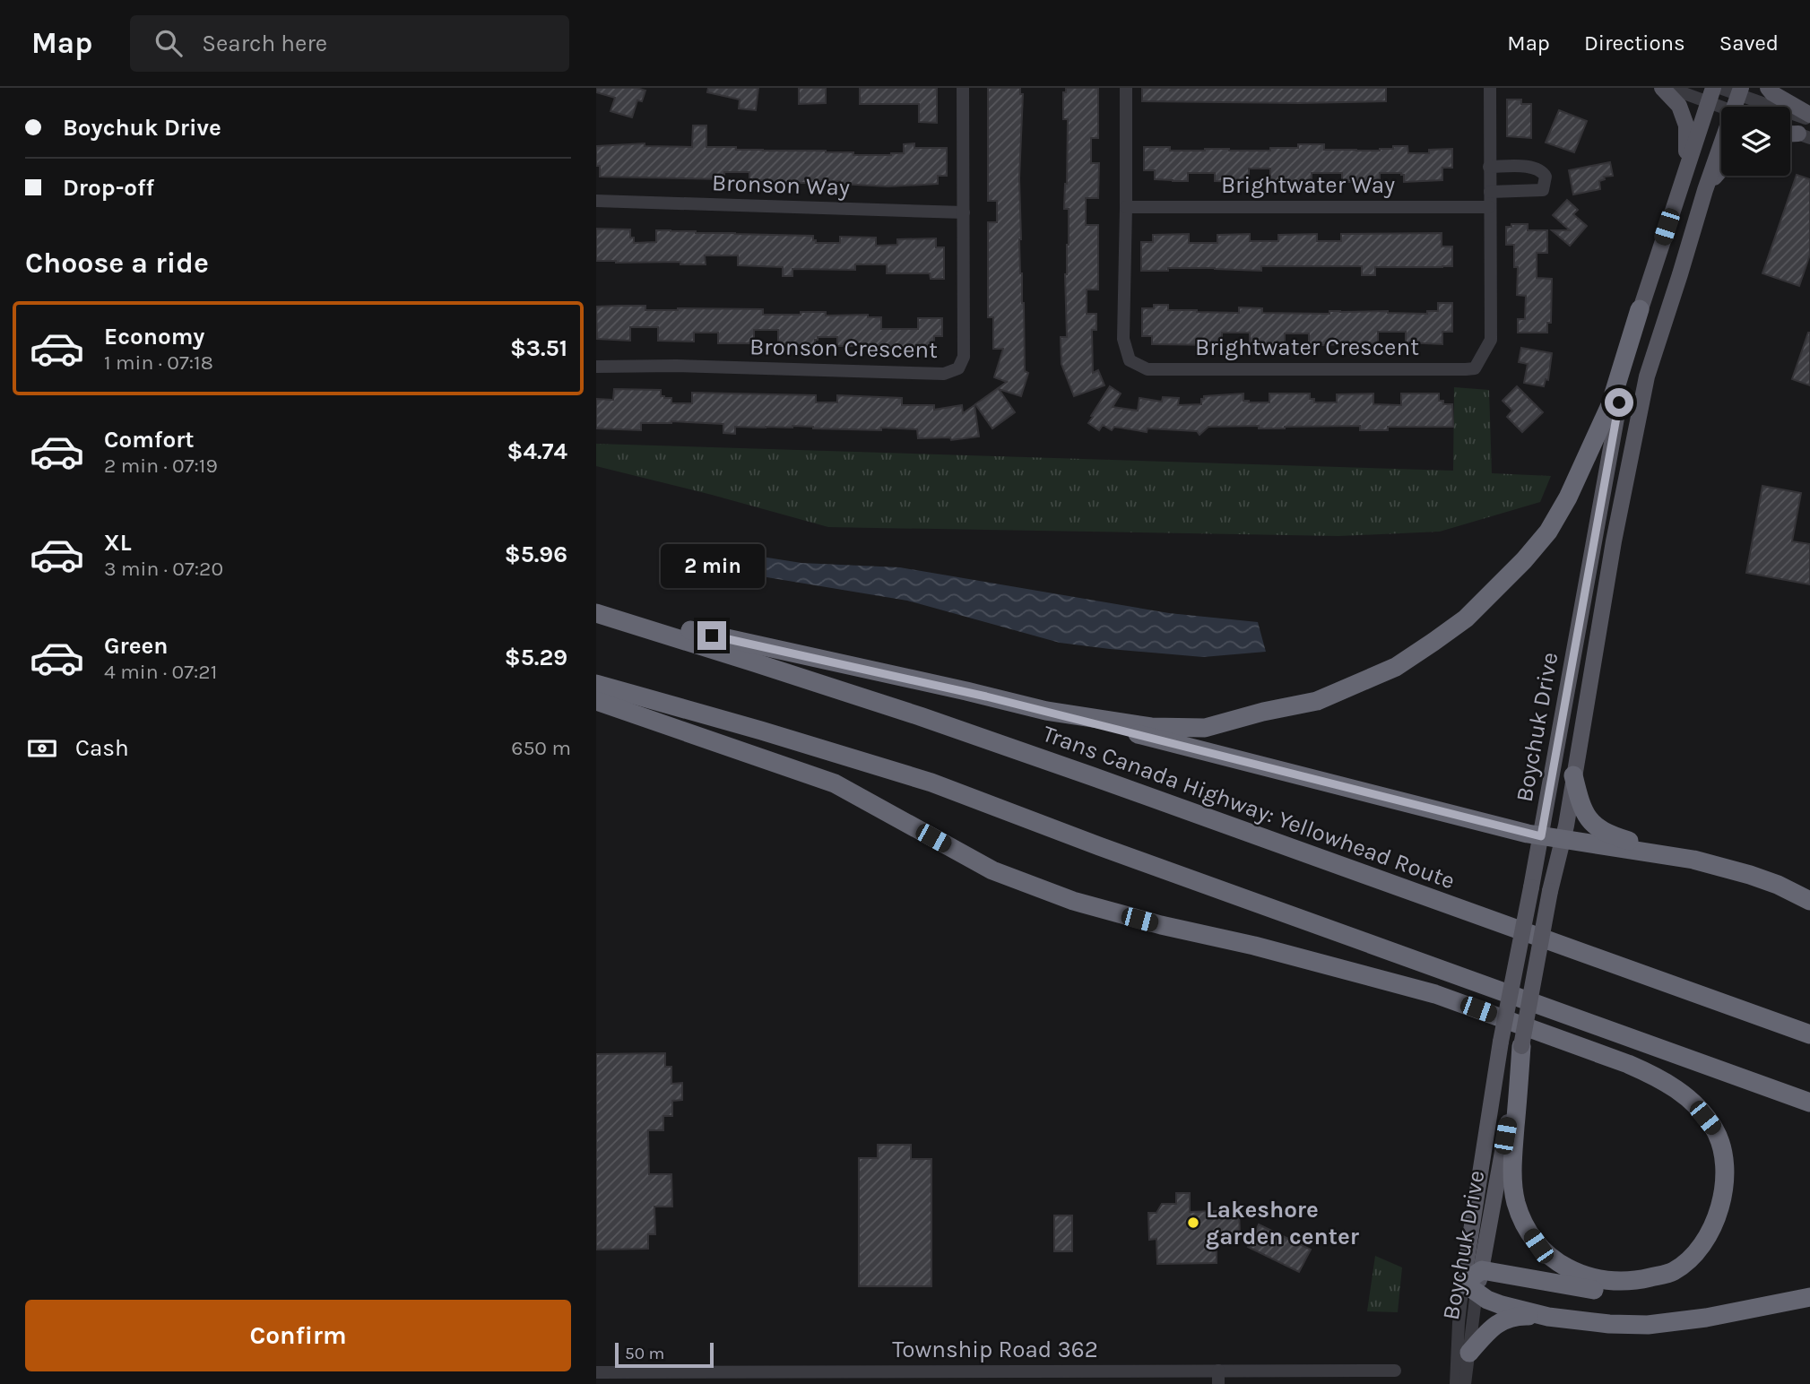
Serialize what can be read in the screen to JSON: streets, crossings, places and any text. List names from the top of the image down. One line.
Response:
{"streets":{"highway":["Trans Canada Highway: Yellowhead Route"],"main road":["Boychuk Drive"],"street":["Bronson Way","Brightwater Way","Brightwater Crescent","Bronson Crescent","Township Road 362"]},"crossings":[["Bronson Way","Bronson Crescent"],["Brightwater Way","Brightwater Crescent"]],"places":["Lakeshore garden center"],"scale_bar":"50 m","page":{"header":"Map","search":"Search here","nav":["Map","Directions","Saved"],"banner":["Boychuk Drive","Drop-off"],"heading":"Choose a ride","list":[{"name":"Economy","note":"1 min · 07:18","value":"$3.51"},{"name":"Comfort","note":"2 min · 07:19","value":"$4.74"},{"name":"XL","note":"3 min · 07:20","value":"$5.96"},{"name":"Green","note":"4 min · 07:21","value":"$5.29"}],"bubble":"2 min","pay":["Cash","650 m"],"buttons":"Confirm","scale":"50 m"}}
